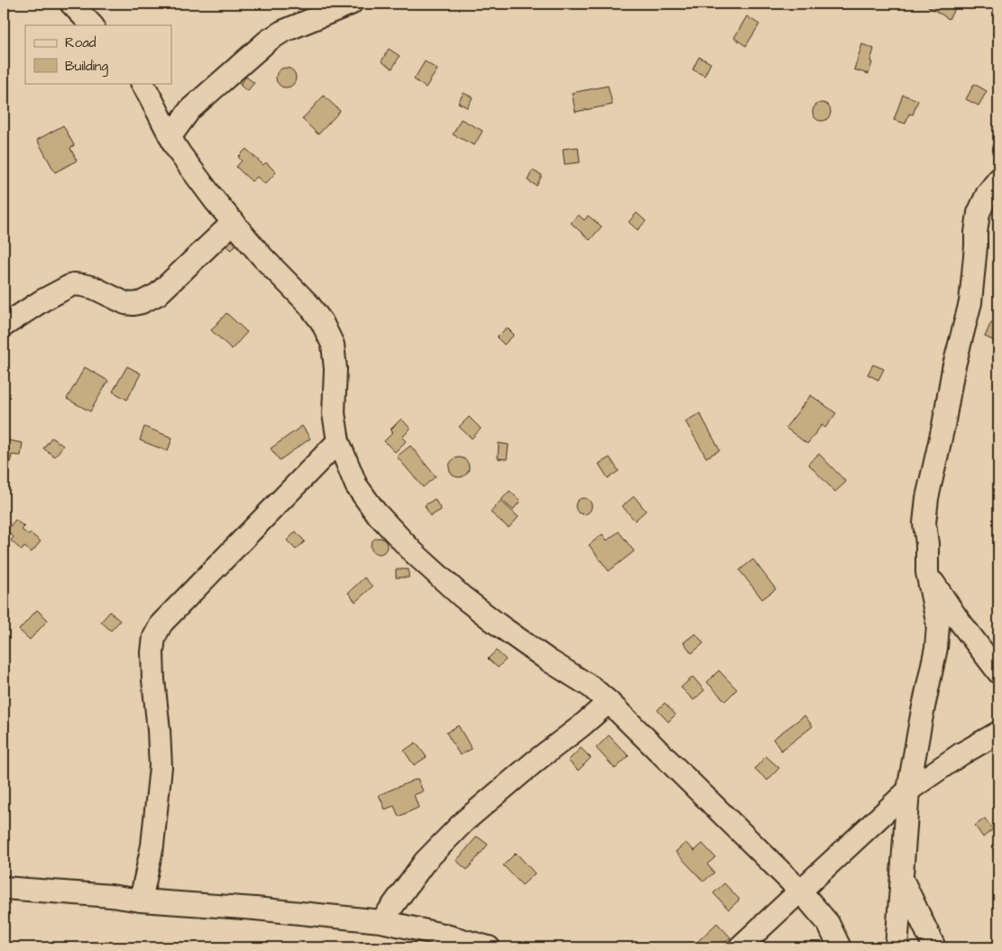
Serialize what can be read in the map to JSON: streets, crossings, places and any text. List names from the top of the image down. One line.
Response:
{"legend":["Road","Building"]}
